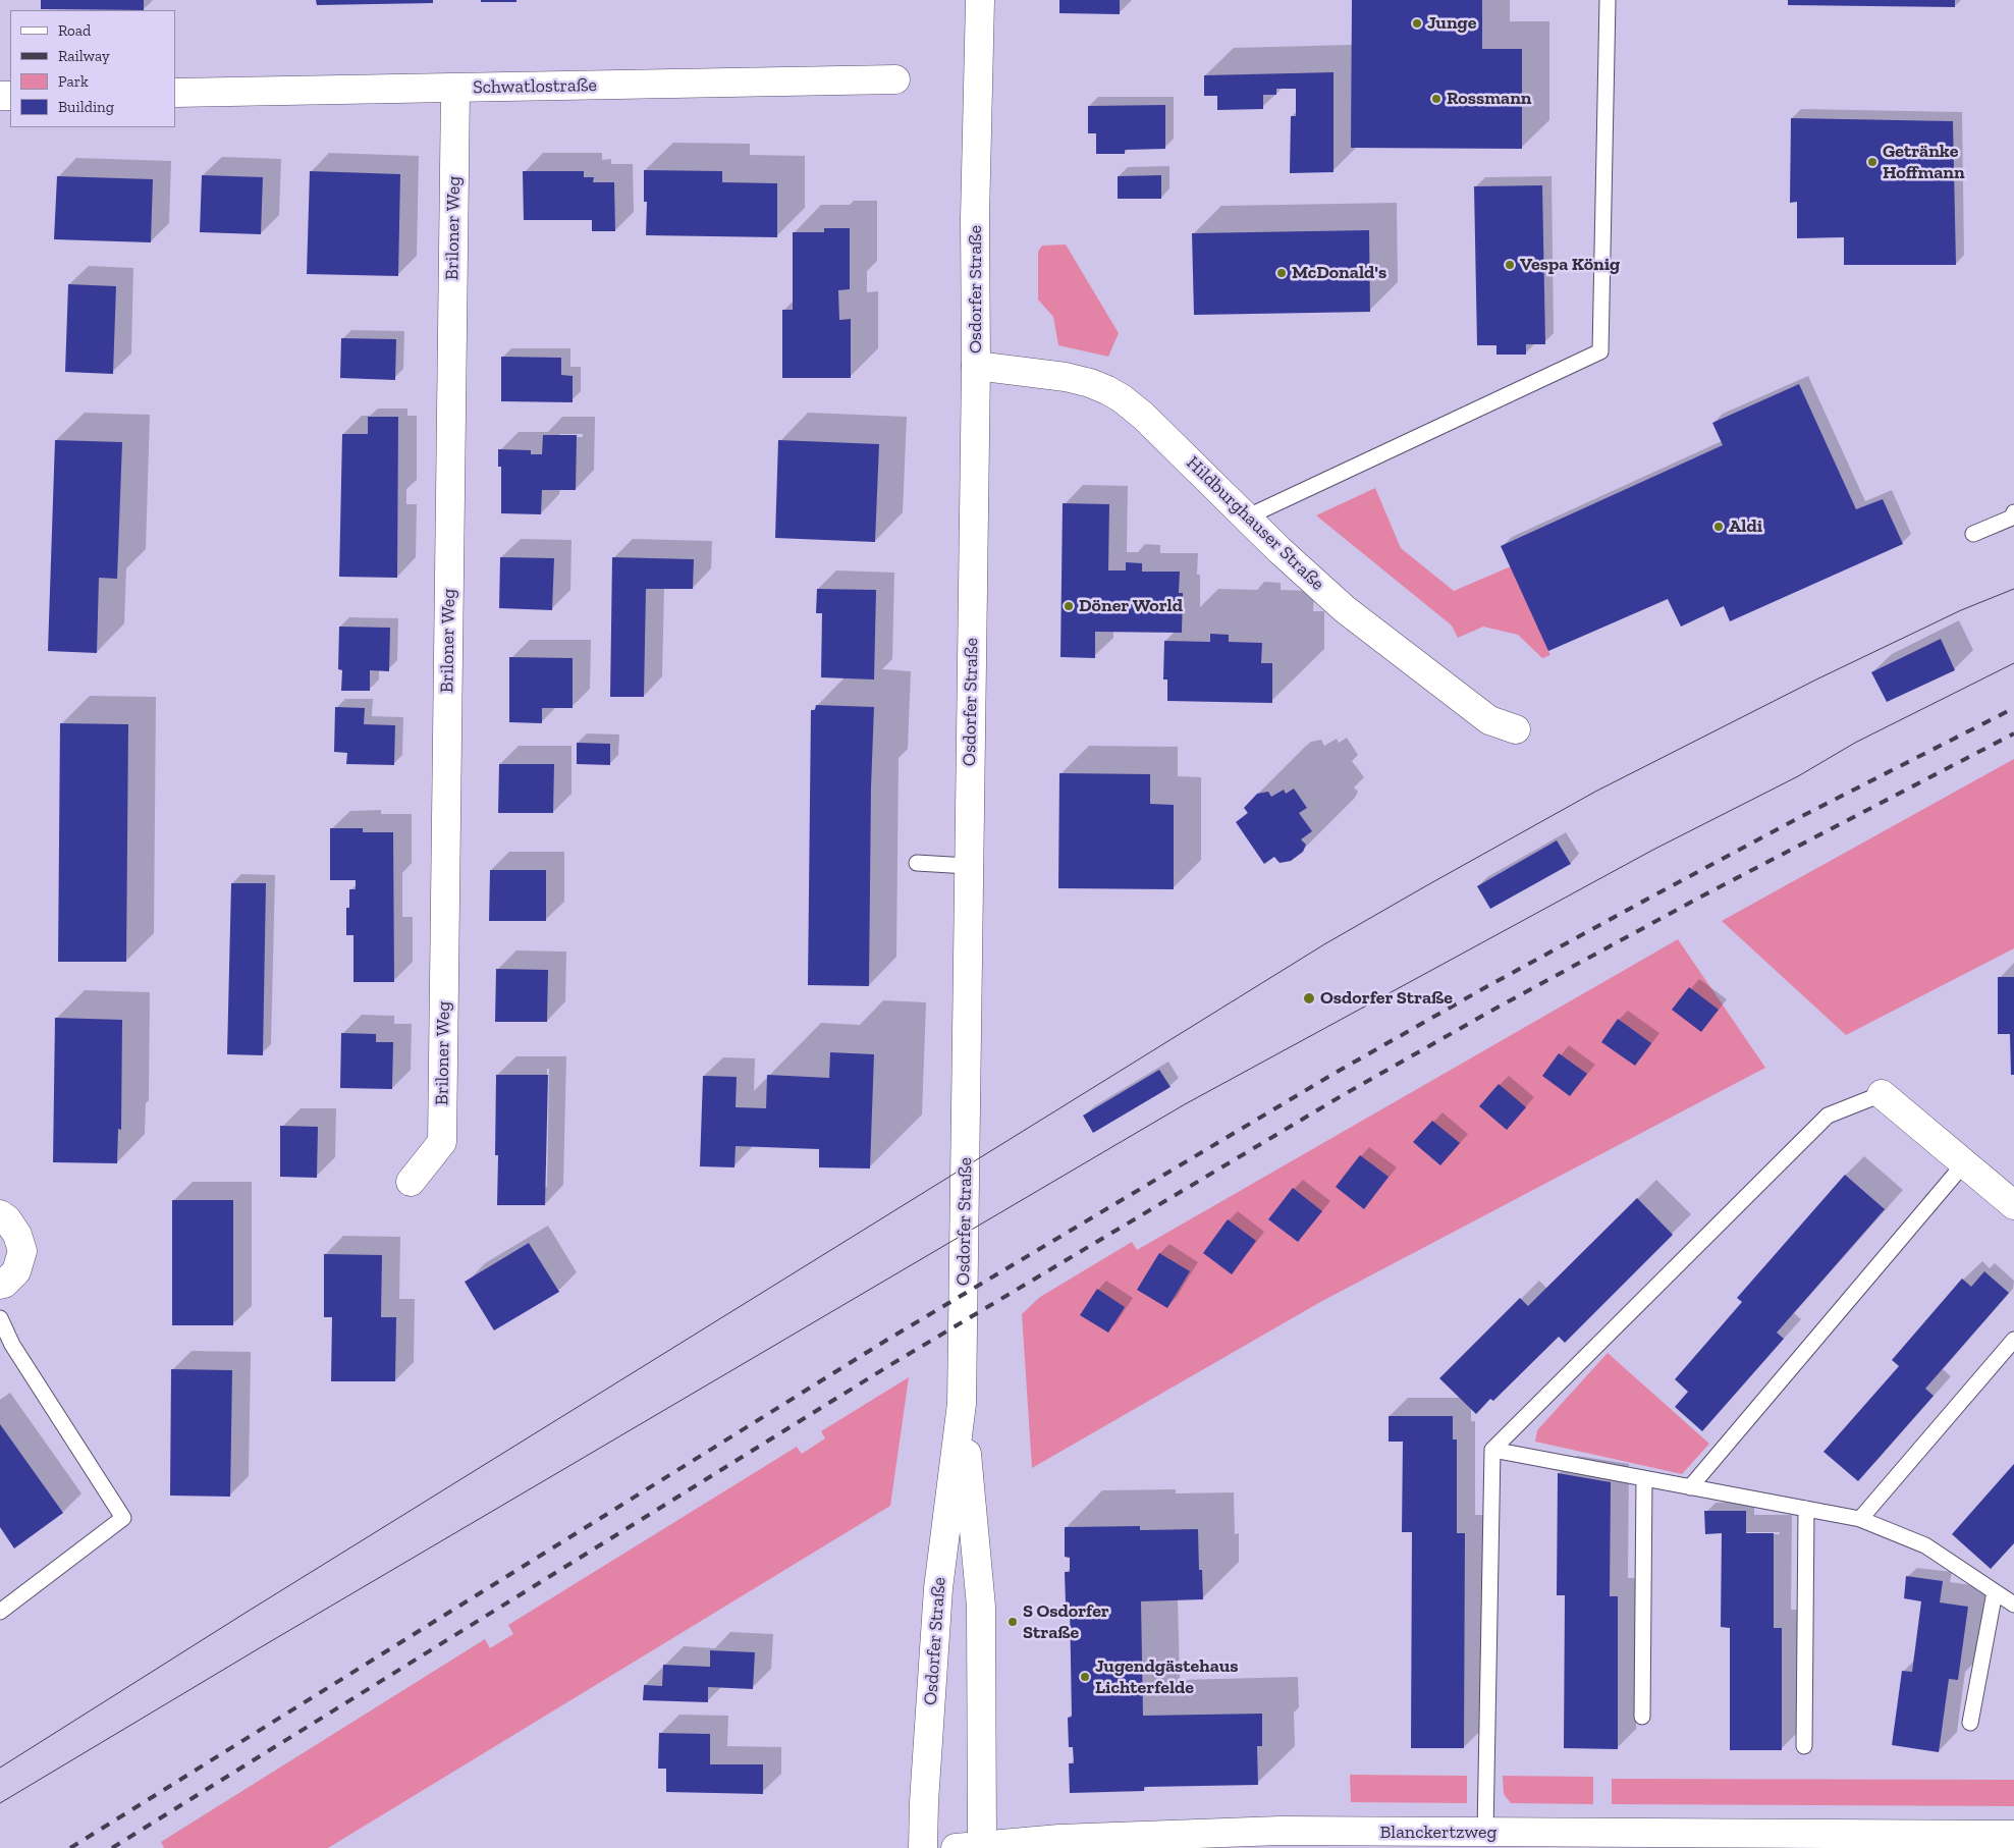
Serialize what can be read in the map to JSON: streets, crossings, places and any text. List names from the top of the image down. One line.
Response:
{"streets":{"main road":["Schwatlostraße","Briloner Weg","Osdorfer Straße","Hildburghauser Straße","Blanckertzweg"]},"crossings":[["Schwatlostraße","Briloner Weg"],["Osdorfer Straße","Hildburghauser Straße"],["Osdorfer Straße","Blanckertzweg"]],"places":["Junge","Rossmann","Getränke Hoffmann","Vespa König","McDonald's","Aldi","Döner World","Osdorfer Straße","S Osdorfer Straße","Jugendgästehaus Lichterfelde"],"legend":["Road","Railway","Park","Building"]}
